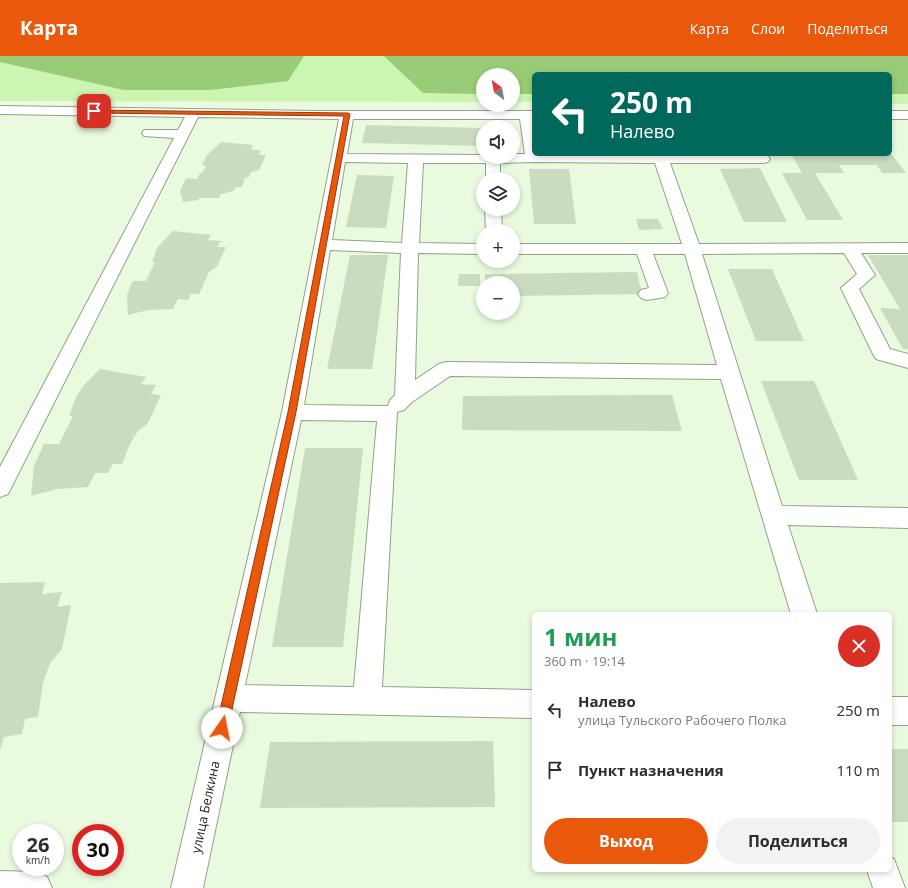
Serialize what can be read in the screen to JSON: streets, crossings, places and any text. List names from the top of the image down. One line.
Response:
{"streets":{"street":["улица Белкина"]},"north":"top left","page":{"header":"Карта","nav":["Карта","Слои","Поделиться"],"map_buttons":["+","−"],"turn":["250 m","Налево"],"heading":["1 мин","360 m · 19:14"],"list":[{"name":"Налево","note":"улица Тульского Рабочего Полка","value":"250 m"},{"name":"Пункт назначения","value":"110 m"}],"buttons":["Выход","Поделиться"],"speed":"26 km/h","limit":"30"}}
